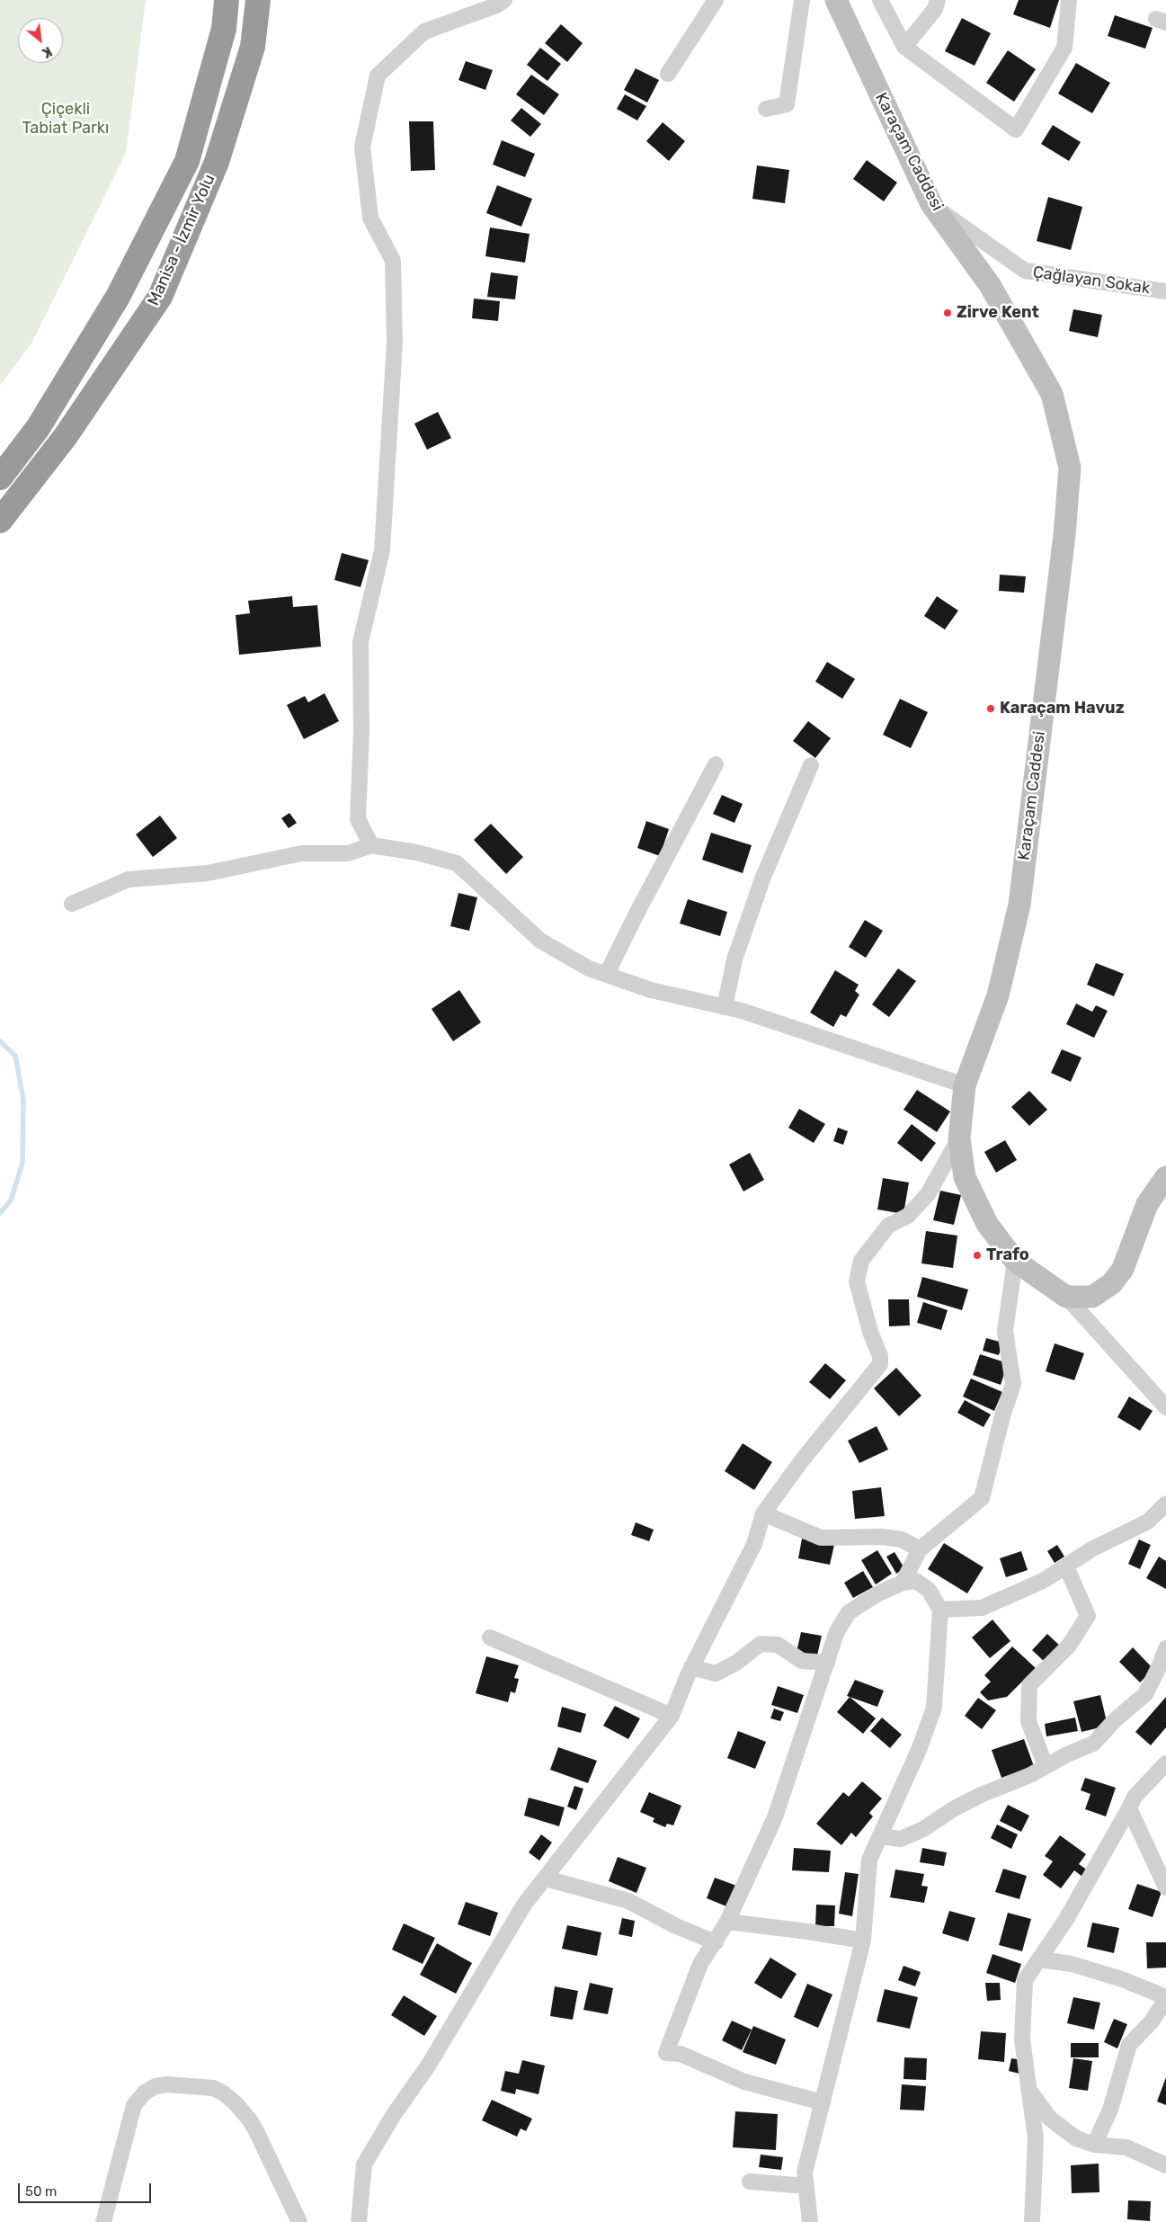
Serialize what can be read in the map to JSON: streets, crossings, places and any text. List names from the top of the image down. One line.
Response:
{"streets":{"highway":["Manisa - İzmir Yolu"],"street":["Karaçam Caddesi","Çağlayan Sokak"]},"crossings":[["Karaçam Caddesi","Çağlayan Sokak"]],"parks":["Çiçekli Tabiat Parkı"],"places":["Zirve Kent","Karaçam Havuz","Trafo"],"scale_bar":"50 m","north":"bottom right"}
